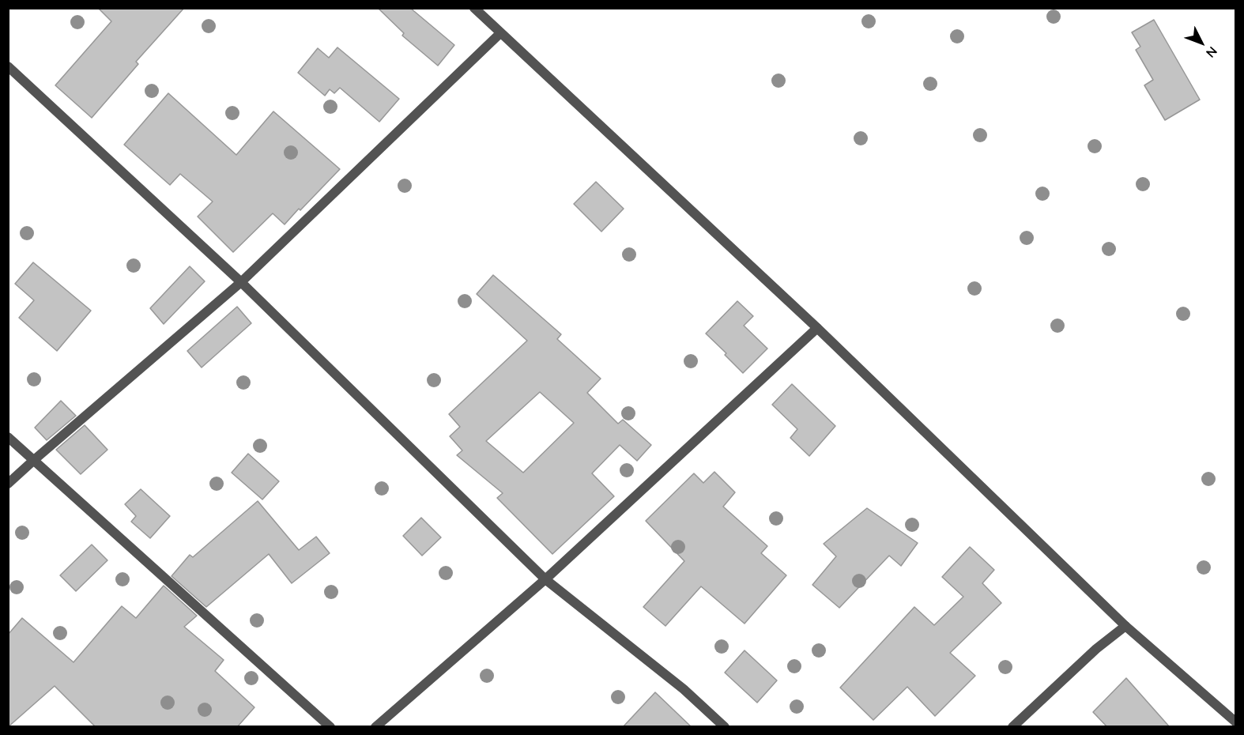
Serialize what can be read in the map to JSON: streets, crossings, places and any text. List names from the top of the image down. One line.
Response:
{"north":"bottom right"}
